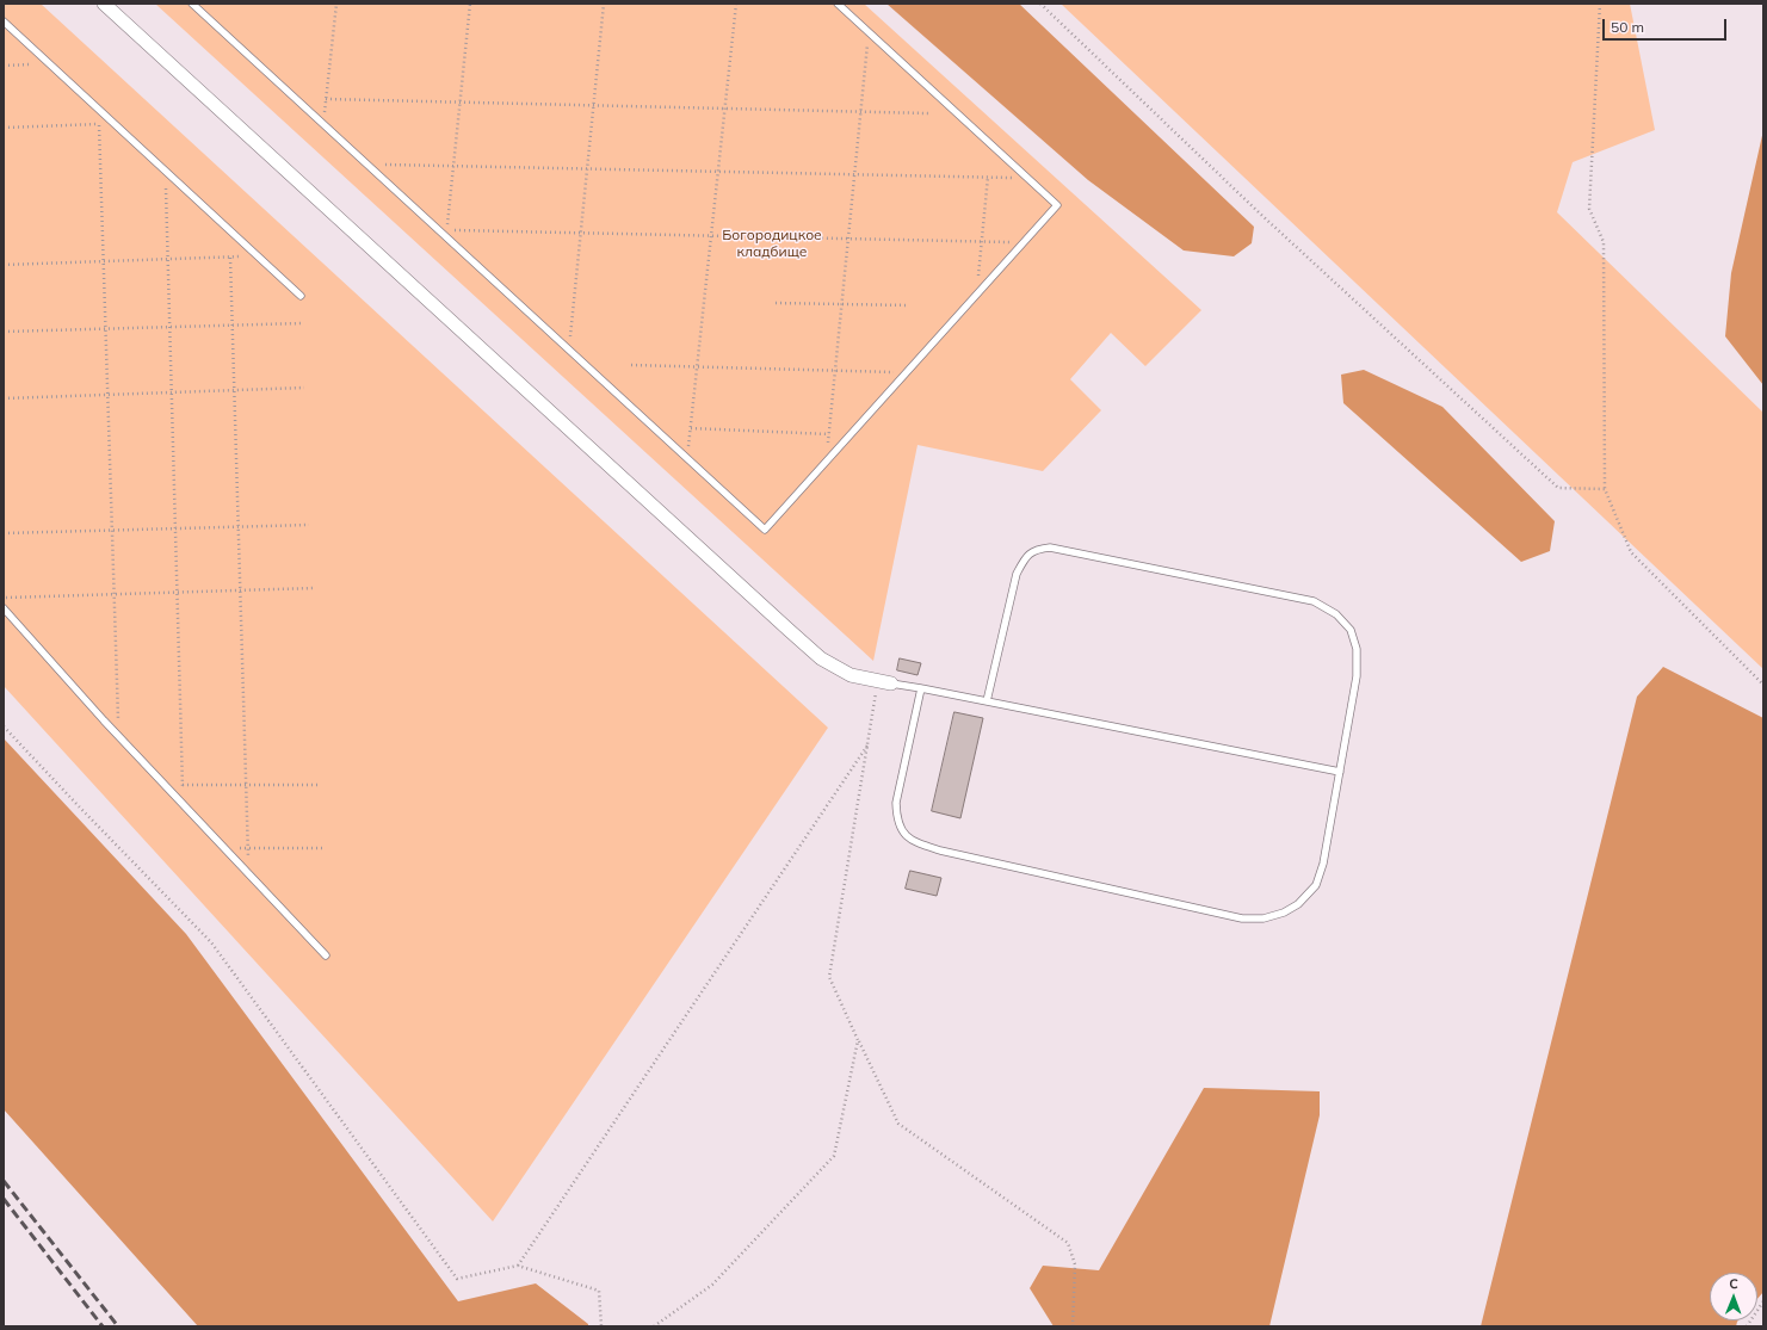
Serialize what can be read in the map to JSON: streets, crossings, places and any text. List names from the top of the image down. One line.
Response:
{"parks":["Богородицкое кладбище"],"scale_bar":"50 m","north":"top"}
